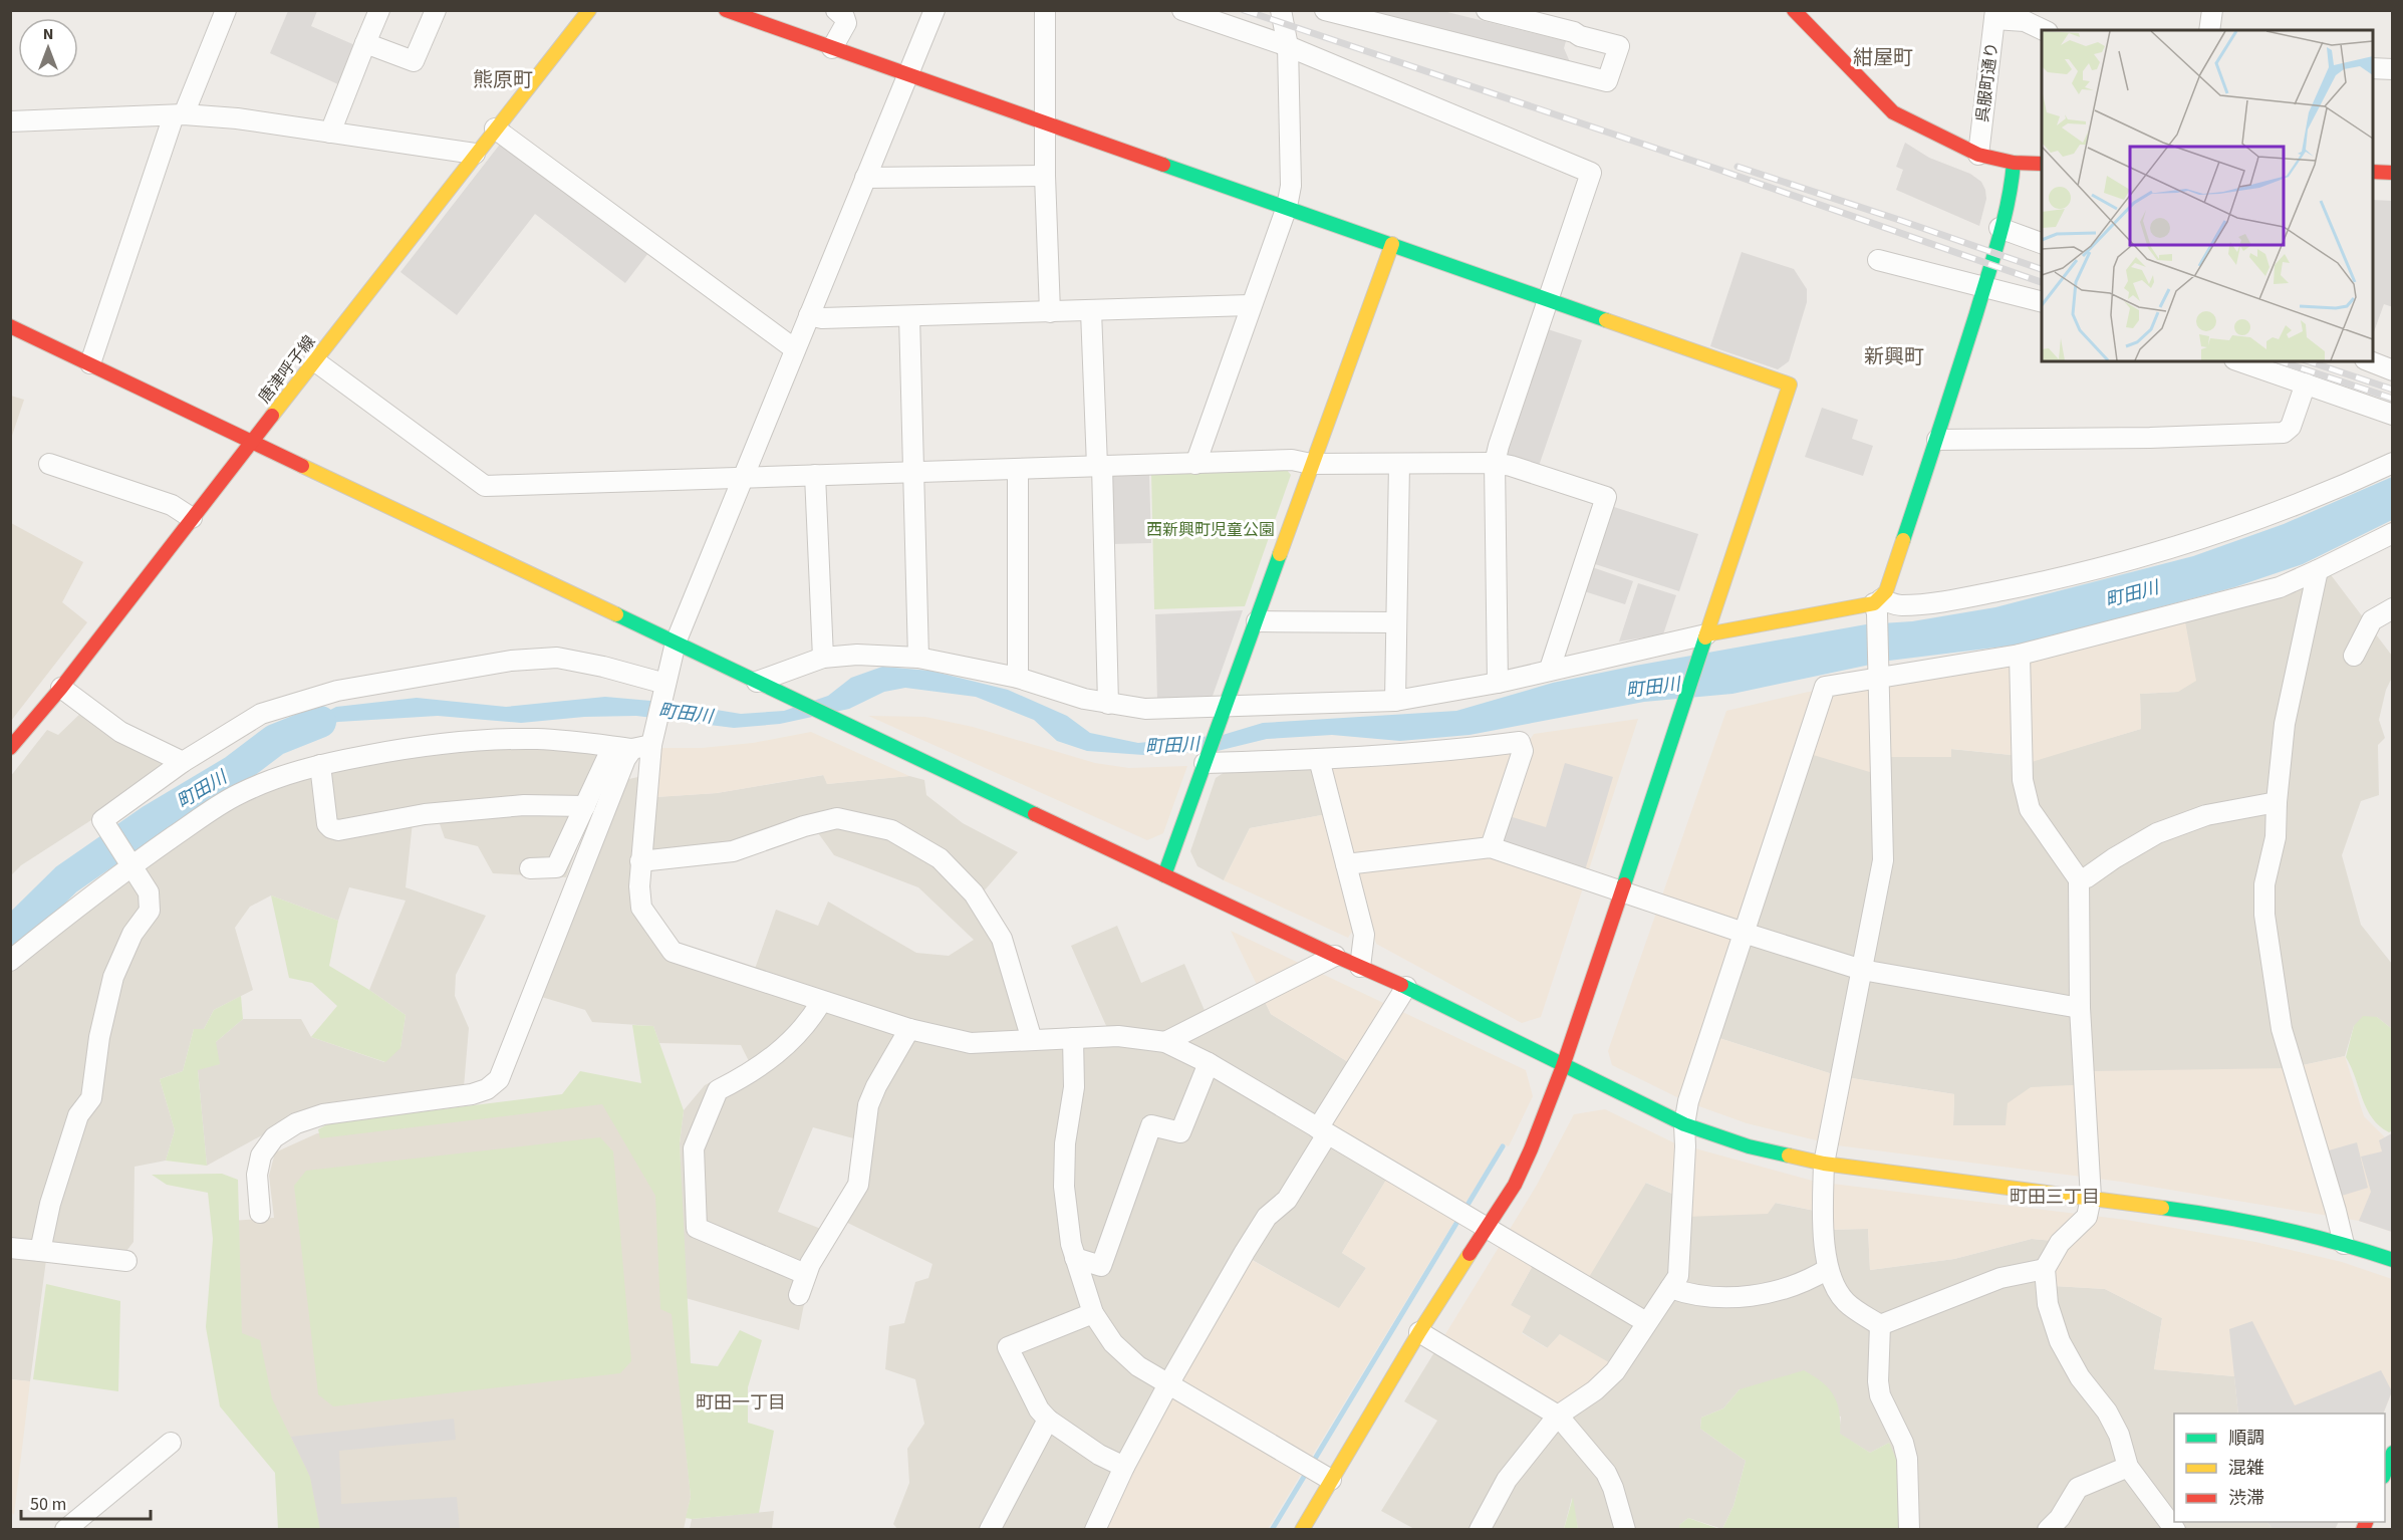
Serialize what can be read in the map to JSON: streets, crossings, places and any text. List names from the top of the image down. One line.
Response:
{"streets":{"street":["呉服町通り","唐津呼子線"]},"districts":["紺屋町","熊原町","新興町","町田三丁目","町田一丁目"],"water":["町田川"],"parks":["西新興町児童公園"],"legend":["順調","混雑","渋滞"],"scale_bar":"50 m","north":"top"}
